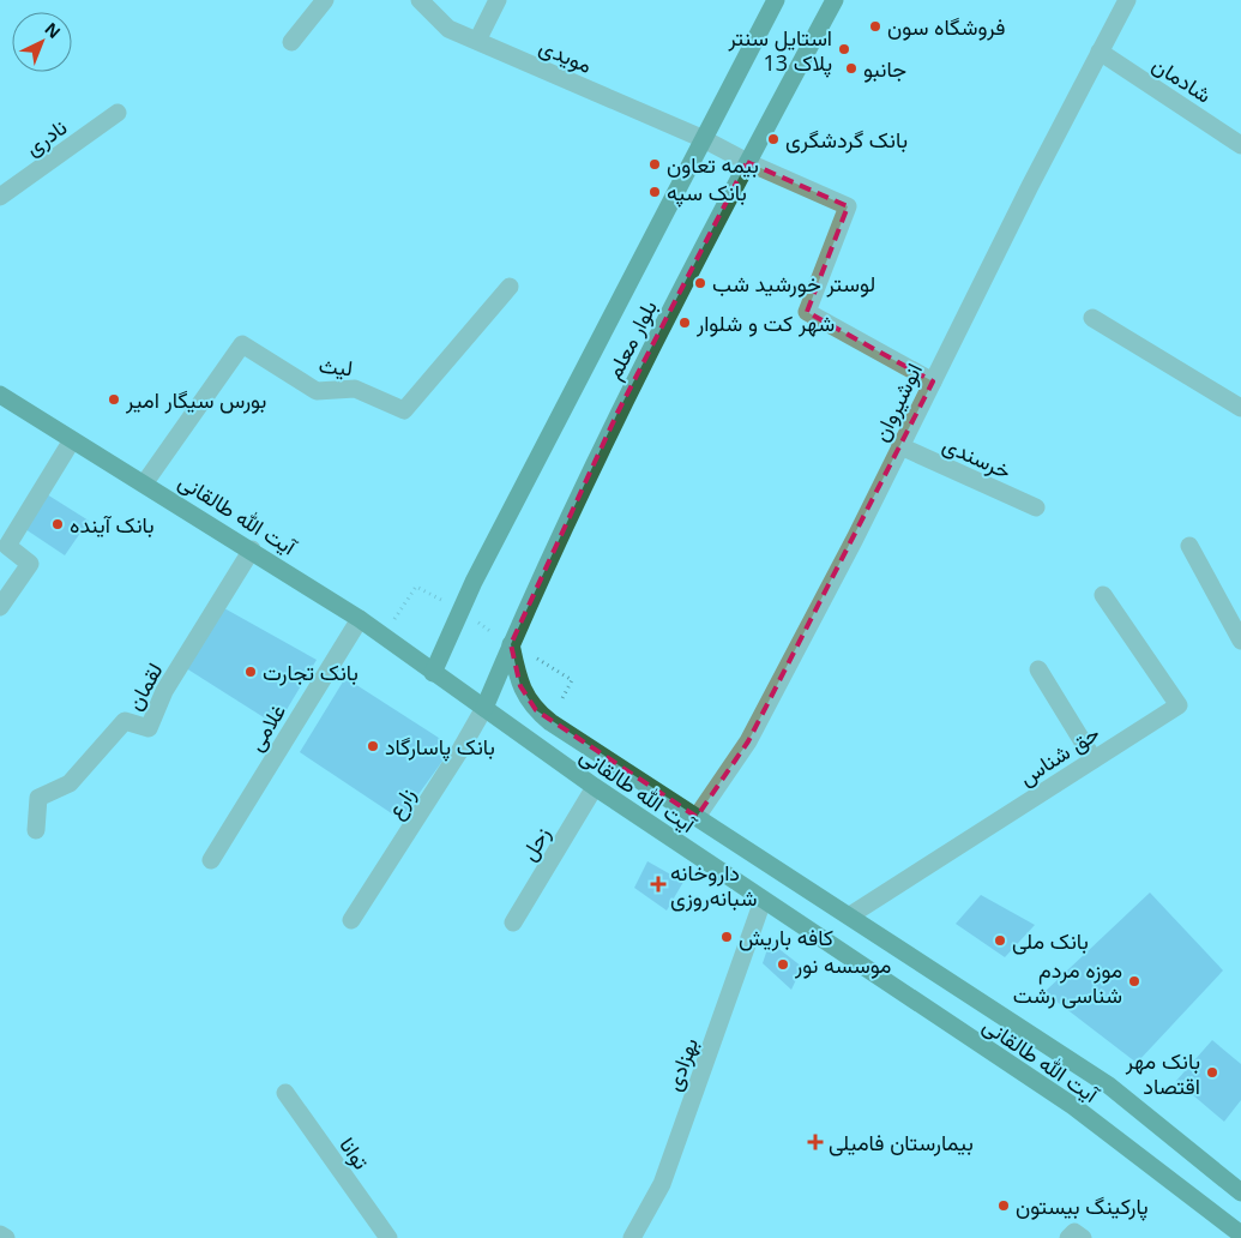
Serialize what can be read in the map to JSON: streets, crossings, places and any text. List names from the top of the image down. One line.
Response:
{"streets":{"main road":["بلوار معلم","آیت الله طالقانی"],"street":["مویدی","شادمان","نادری","لیث","انوشیروان","خرسندی","لقمان","غلامی","حق شناس","زارع","زحل","بهزادی","توانا"]},"crossings":[["مویدی","بلوار معلم"],["مویدی","انوشیروان"],["شادمان","انوشیروان"],["بلوار معلم","آیت الله طالقانی"],["بلوار معلم","زارع"],["لیث","آیت الله طالقانی"],["انوشیروان","خرسندی"],["انوشیروان","آیت الله طالقانی"],["آیت الله طالقانی","لقمان"],["آیت الله طالقانی","غلامی"],["آیت الله طالقانی","حق شناس"],["آیت الله طالقانی","زارع"],["آیت الله طالقانی","زحل"],["آیت الله طالقانی","بهزادی"]],"places":{"other":["فروشگاه سون","استایل سنتر پلاک 13","جانبو","بانک گردشگری","بیمه تعاون","بانک سپه","لوستر خورشید شب","شهر کت و شلوار","بورس سیگار امیر","بانک آینده","بانک تجارت","بانک پاسارگاد","کافه باریش","بانک ملی","موسسه نور","موزه مردم شناسی رشت","بانک مهر اقتصاد","پارکینگ بیستون"],"health":["داروخانه شبانه‌روزی","بیمارستان فامیلی"]},"north":"top right"}
